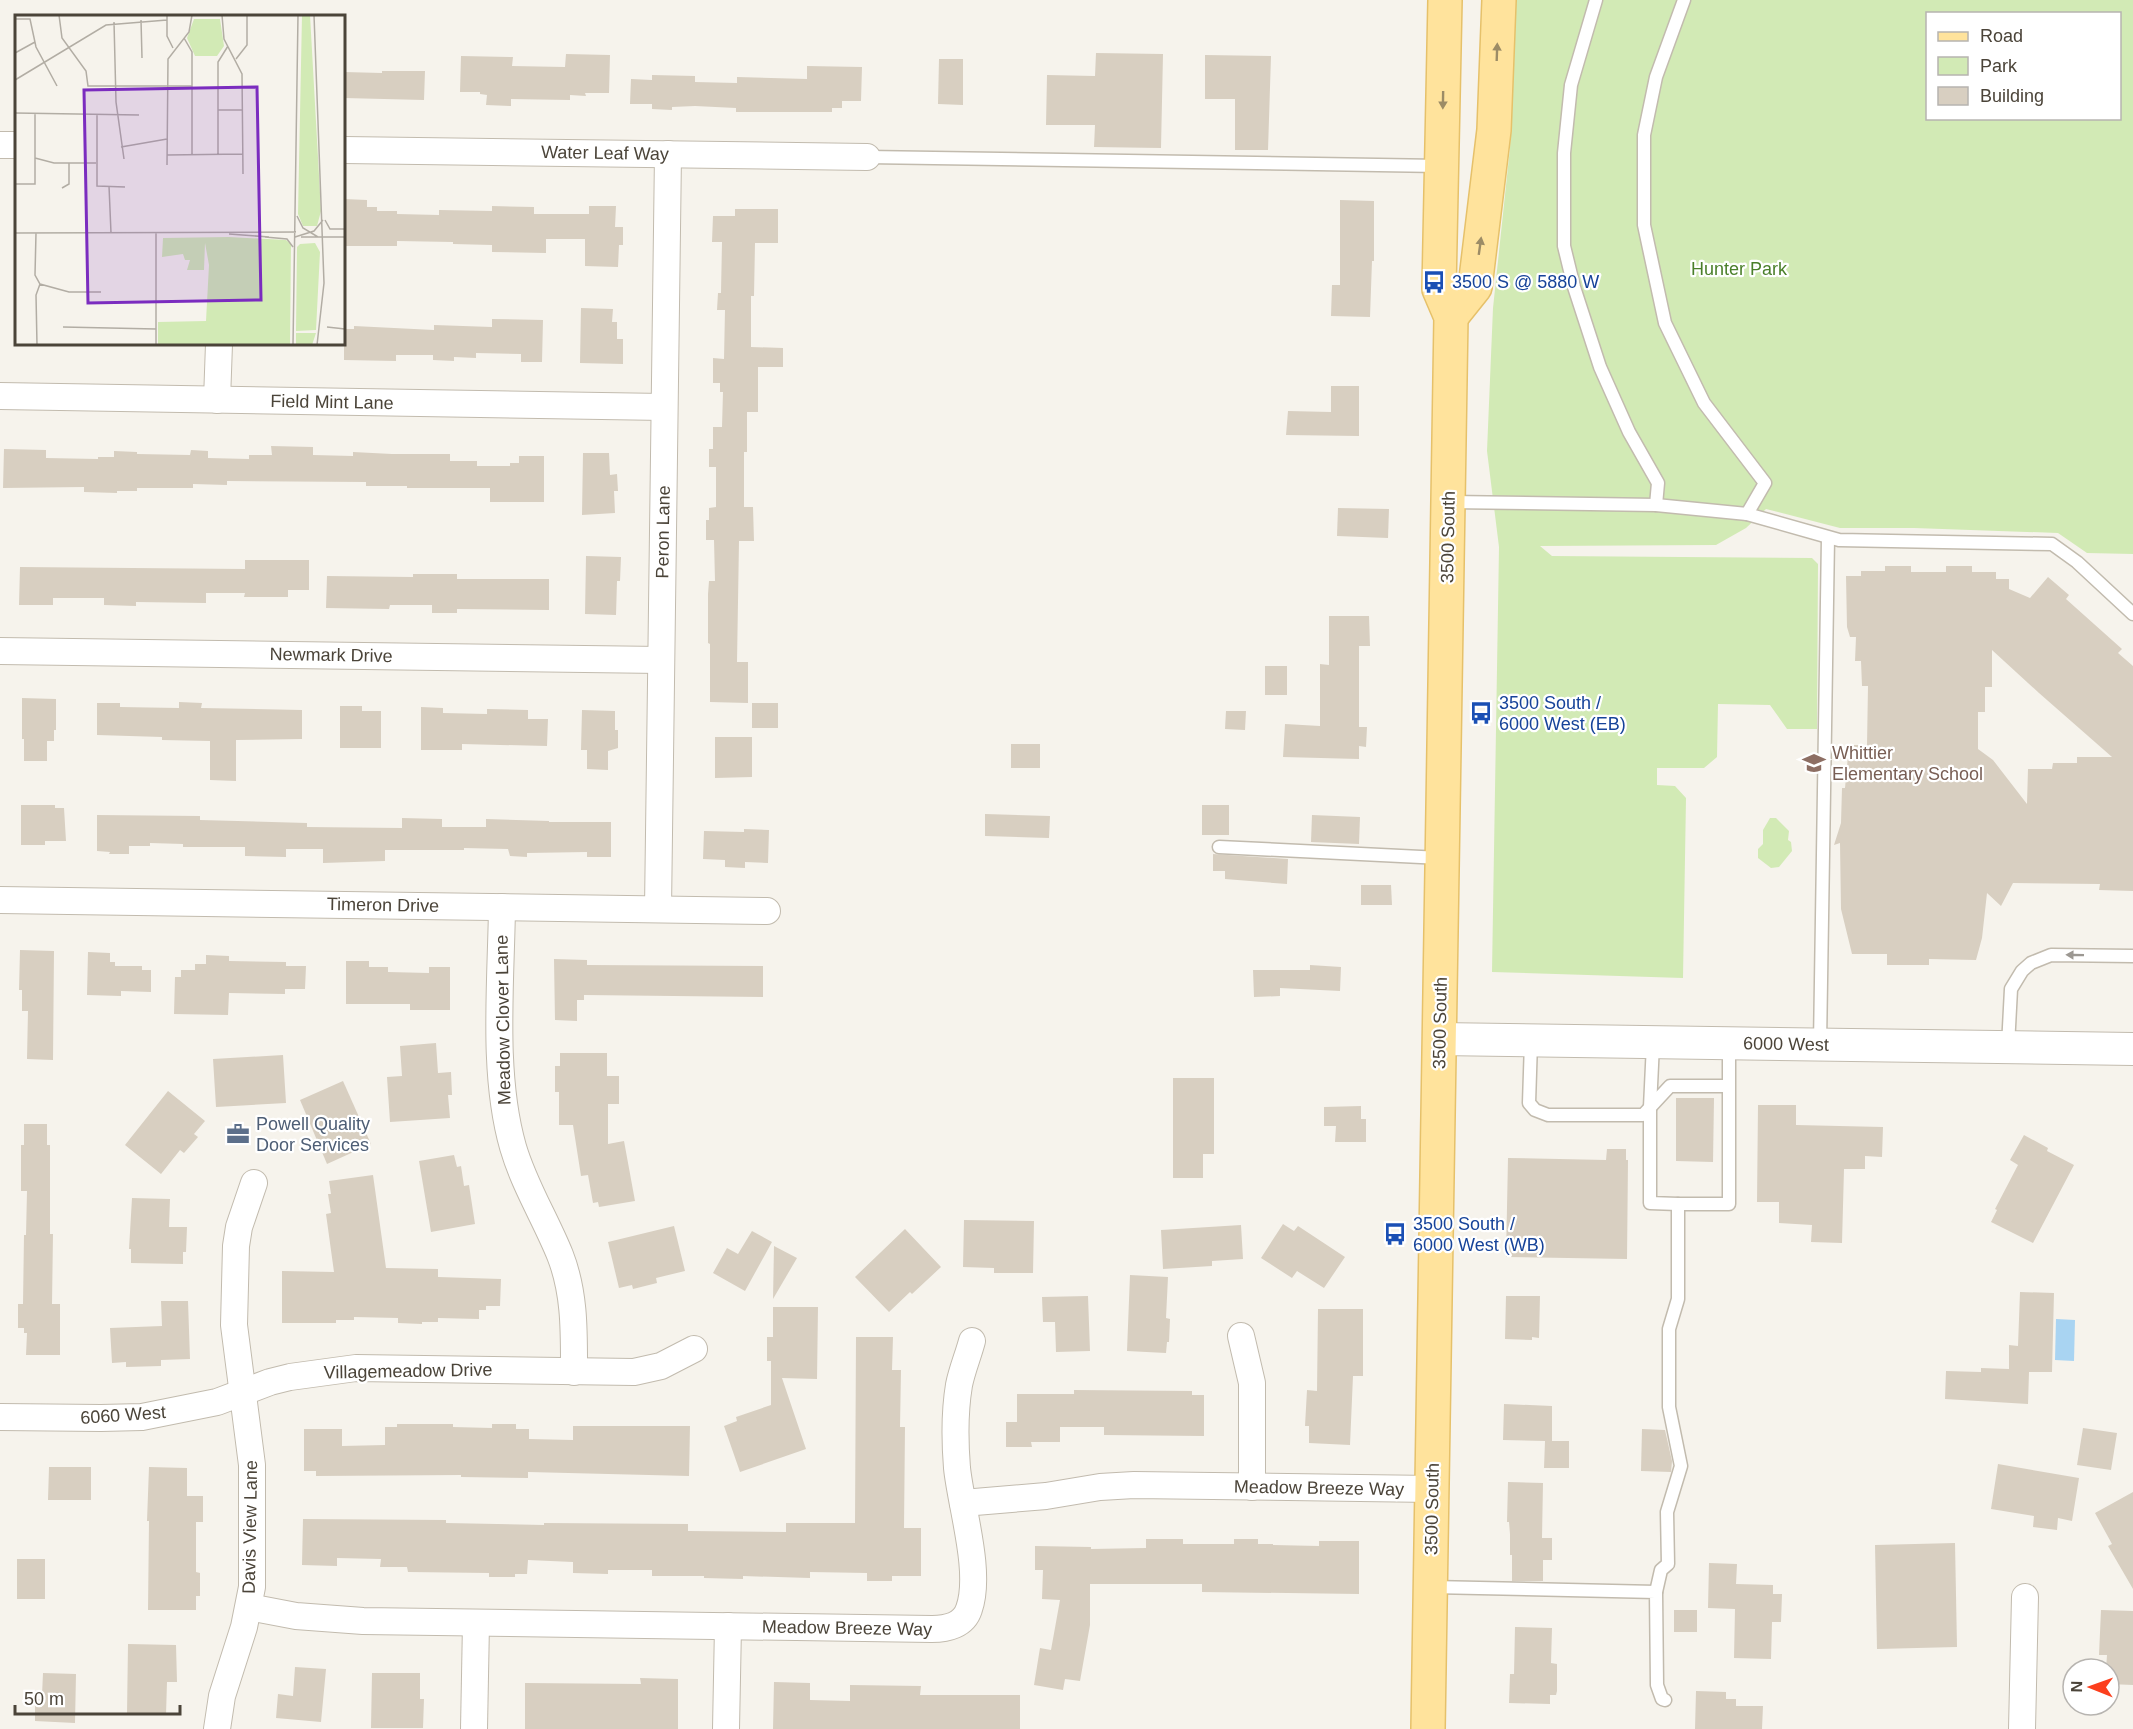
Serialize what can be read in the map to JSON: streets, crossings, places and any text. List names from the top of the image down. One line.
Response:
{"streets":{"main road":["3500 South"],"street":["Water Leaf Way","Field Mint Lane","Peron Lane","Newmark Drive","Timeron Drive","Meadow Clover Lane","6000 West","Villagemeadow Drive","6060 West","Meadow Breeze Way","Davis View Lane"]},"crossings":[["Water Leaf Way","Peron Lane"],["Field Mint Lane","Peron Lane"],["Peron Lane","Newmark Drive"],["Peron Lane","Timeron Drive"],["3500 South","6000 West"],["3500 South","Meadow Breeze Way"],["Timeron Drive","Meadow Clover Lane"],["Meadow Clover Lane","Villagemeadow Drive"],["Villagemeadow Drive","6060 West"],["Villagemeadow Drive","Davis View Lane"],["6060 West","Davis View Lane"],["Meadow Breeze Way","Davis View Lane"]],"parks":["Hunter Park"],"places":{"bus stop":["3500 S @ 5880 W","3500 South / 6000 West (EB)","3500 South / 6000 West (WB)"],"school or university":["Whittier Elementary School"],"office":["Powell Quality Door Services"]},"legend":["Road","Park","Building"],"scale_bar":"50 m","north":"left"}
